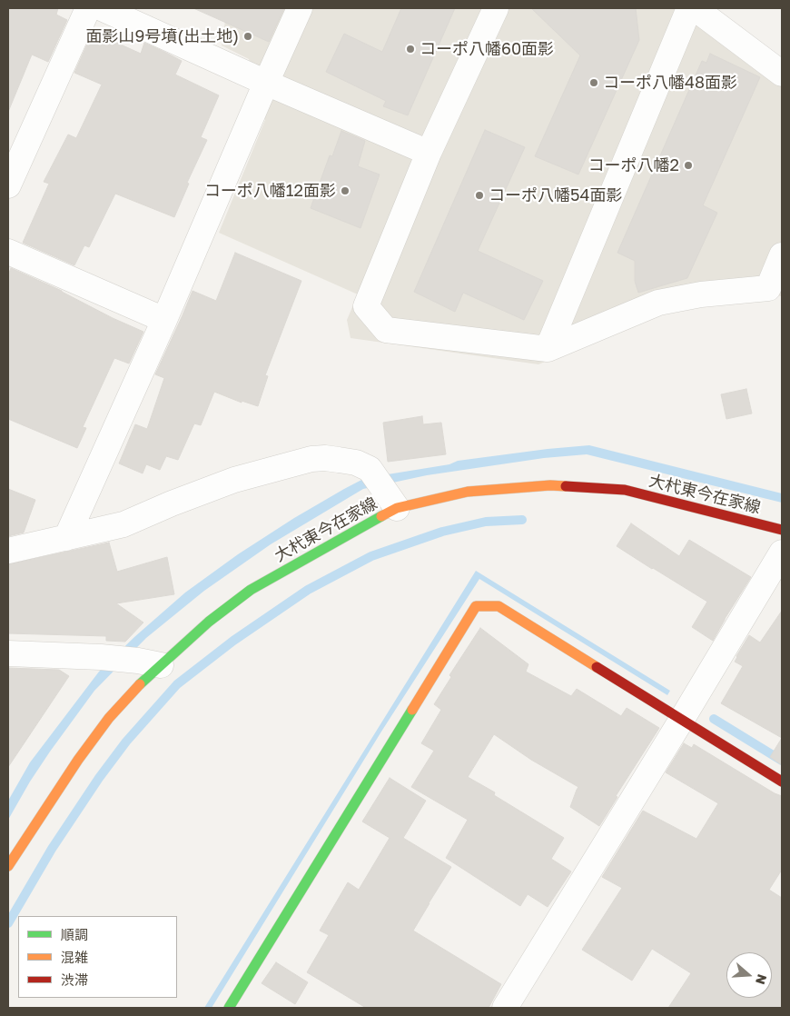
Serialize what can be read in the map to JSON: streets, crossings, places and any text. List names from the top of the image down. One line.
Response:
{"streets":{"street":["大杙東今在家線"]},"places":["面影山9号墳(出土地)","コーポ八幡60面影","コーポ八幡48面影","コーポ八幡2","コーポ八幡12面影","コーポ八幡54面影"],"legend":["順調","混雑","渋滞"],"north":"right"}
